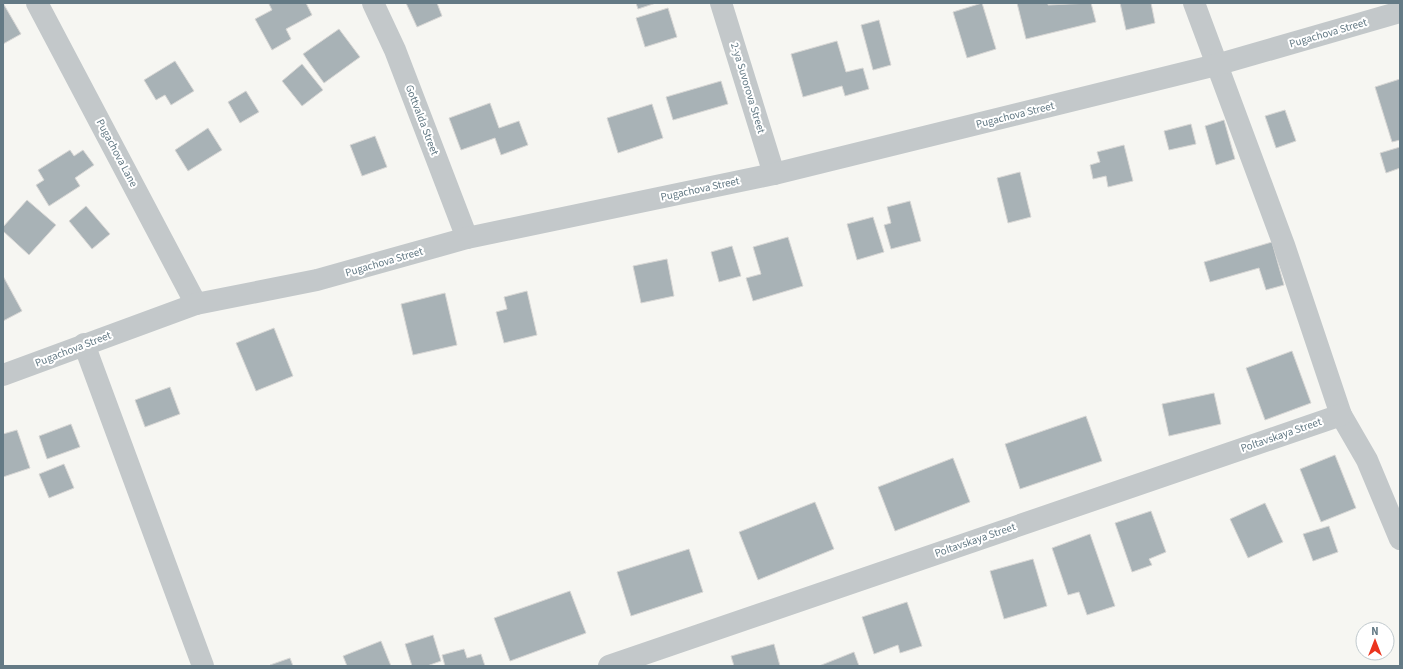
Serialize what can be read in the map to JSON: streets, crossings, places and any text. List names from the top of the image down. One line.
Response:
{"streets":{"street":["Pugachova Street","2-ya Suvorova Street","Gottvalda Street","Pugachova Lane","Poltavskaya Street"]},"crossings":[["Pugachova Street","2-ya Suvorova Street"],["Pugachova Street","Gottvalda Street"],["Pugachova Street","Pugachova Lane"]],"north":"top"}
